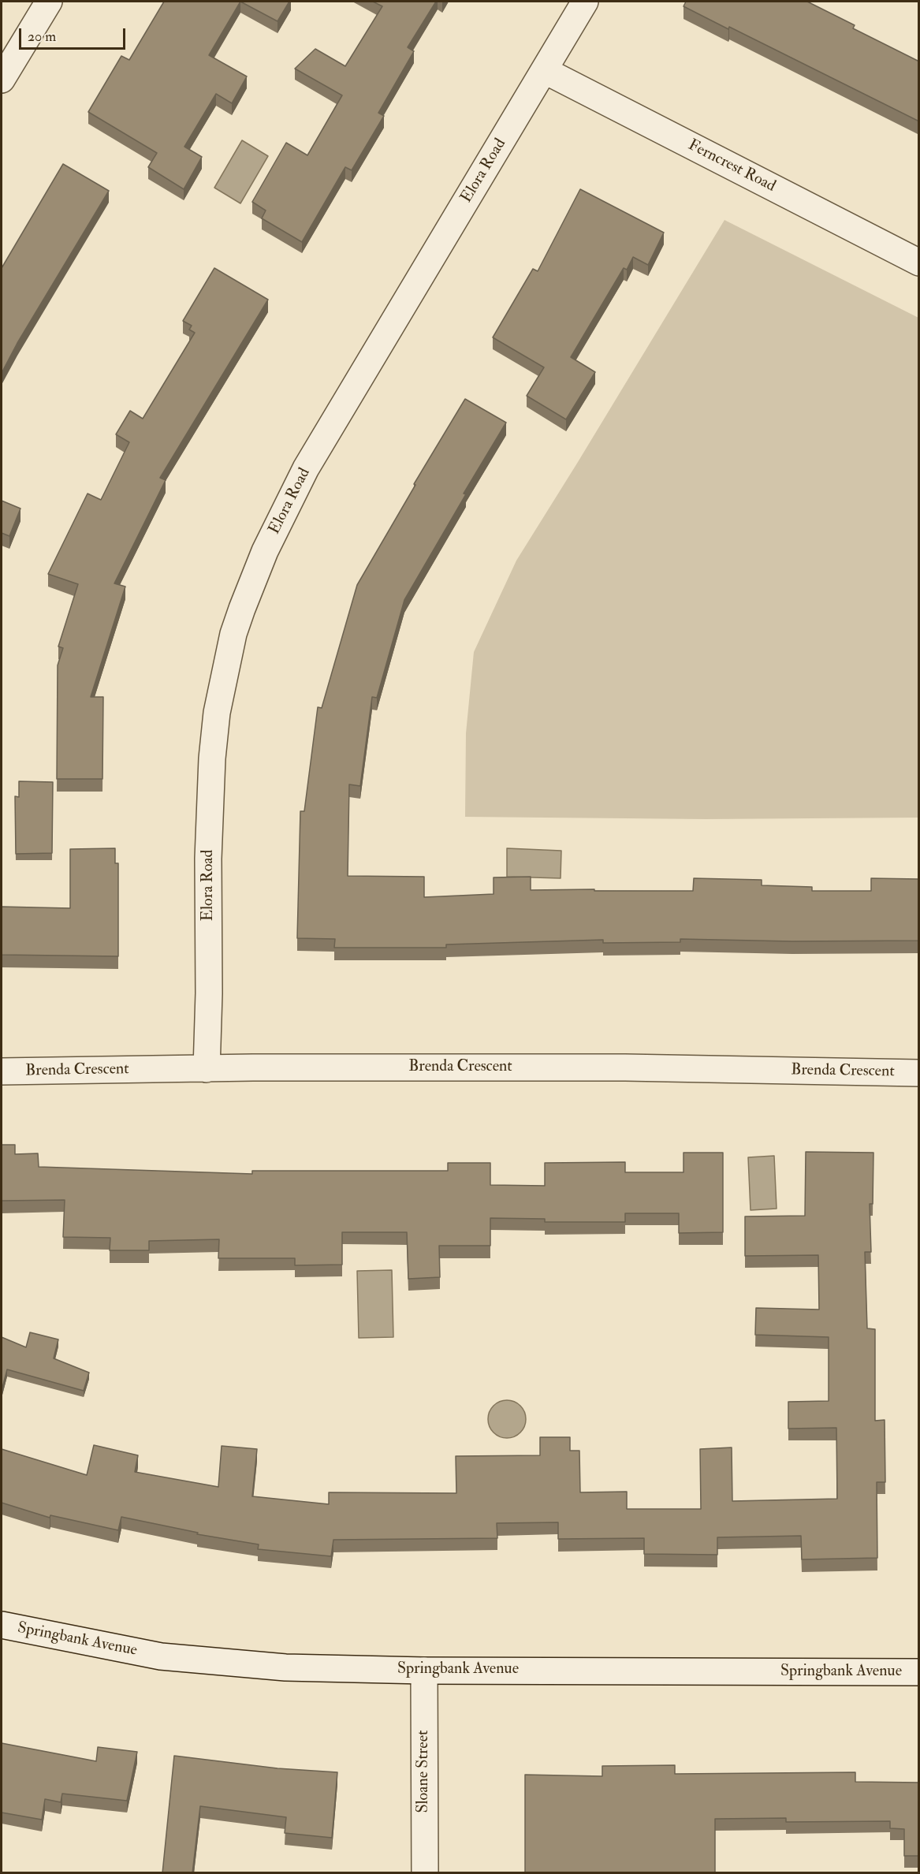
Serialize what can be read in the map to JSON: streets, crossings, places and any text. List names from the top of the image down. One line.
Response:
{"streets":{"street":["Ferncrest Road","Elora Road","Brenda Crescent","Springbank Avenue","Sloane Street"]},"crossings":[["Ferncrest Road","Elora Road"],["Elora Road","Brenda Crescent"],["Springbank Avenue","Sloane Street"]],"scale_bar":"20 m"}
